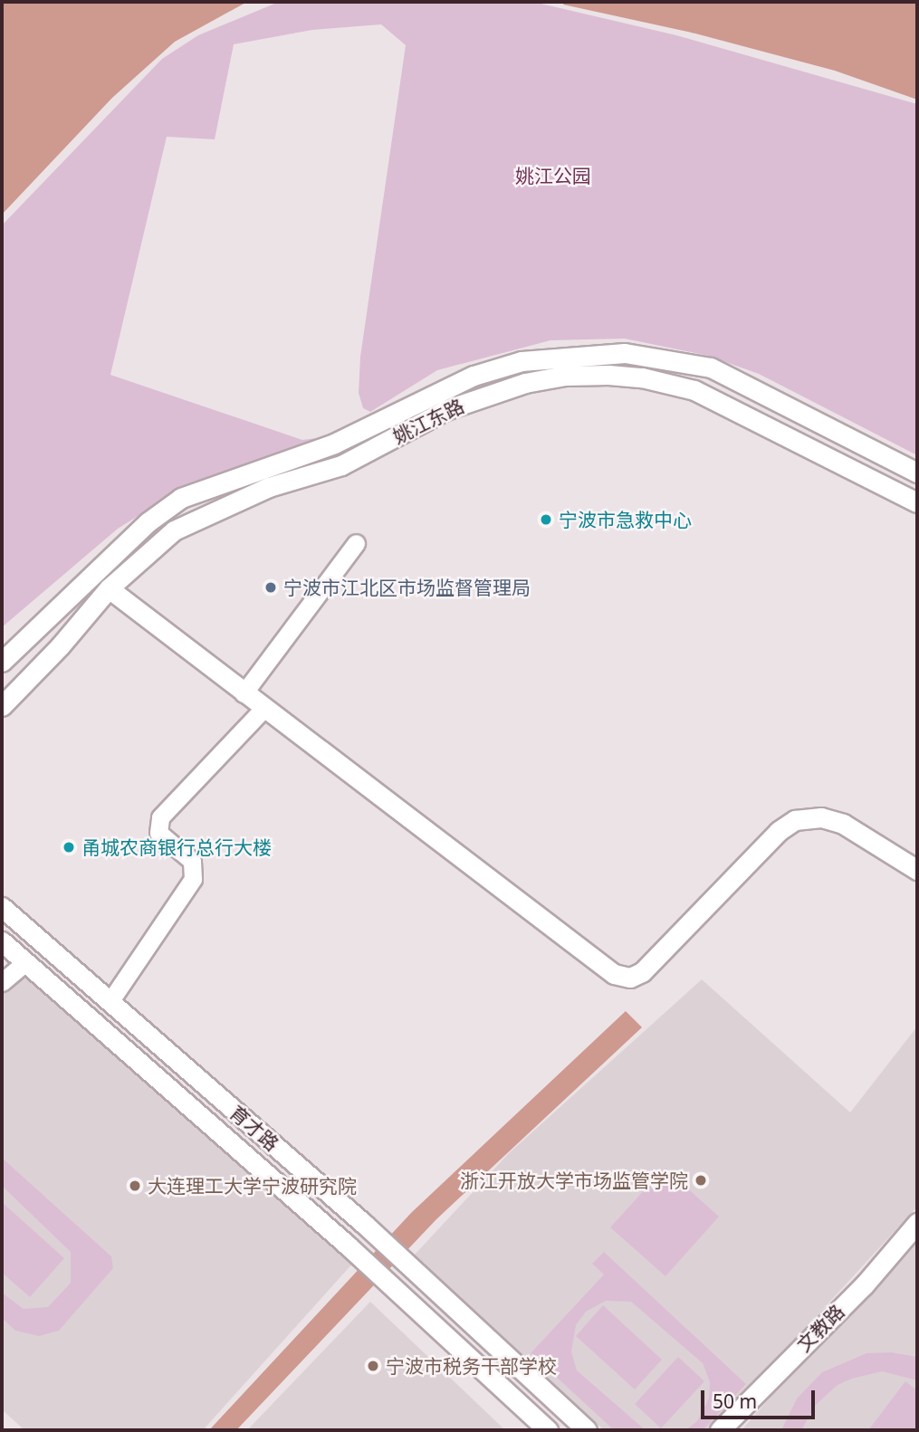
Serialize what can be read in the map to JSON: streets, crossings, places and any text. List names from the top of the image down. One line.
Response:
{"streets":{"main road":["姚江东路","育才路","文教路"]},"parks":["姚江公园"],"places":["宁波市急救中心","宁波市江北区市场监督管理局","甬城农商银行总行大楼","浙江开放大学市场监管学院","大连理工大学宁波研究院","宁波市税务干部学校"],"scale_bar":"50 m"}
